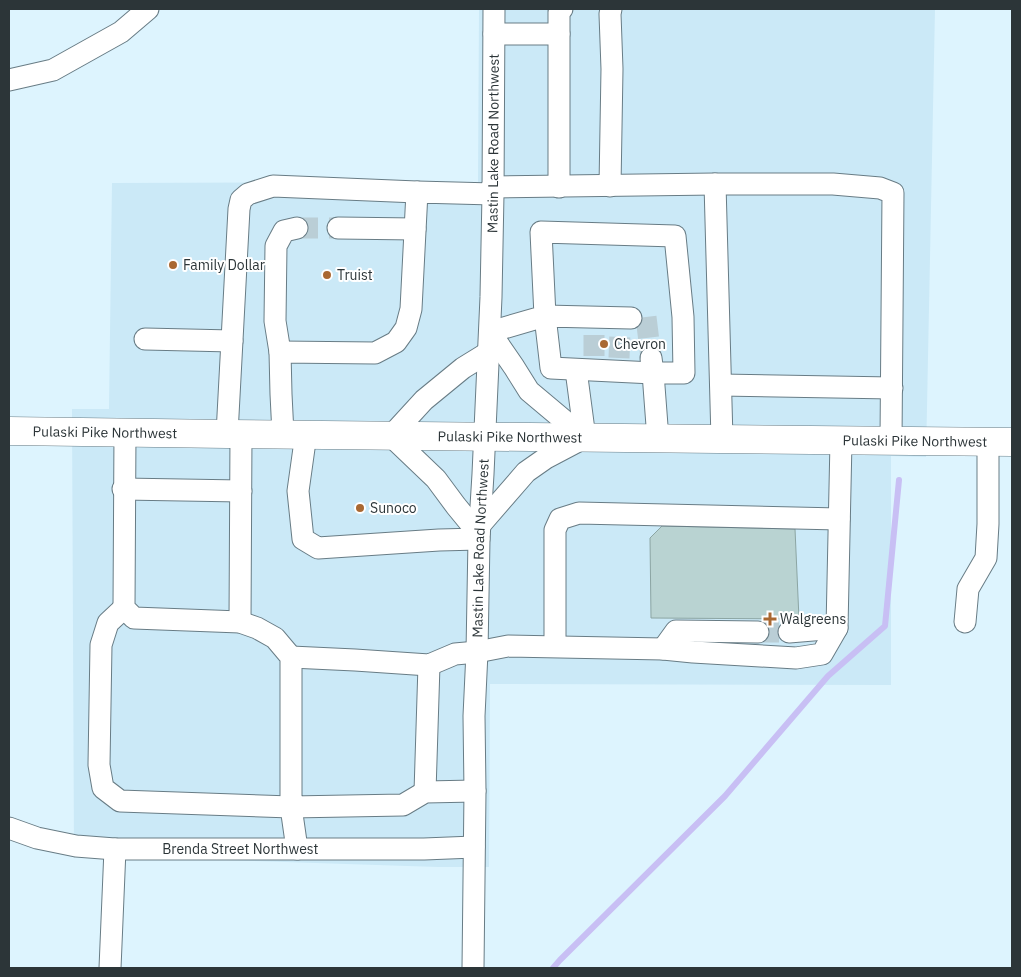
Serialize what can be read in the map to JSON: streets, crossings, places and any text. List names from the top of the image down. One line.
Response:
{"streets":{"main road":["Pulaski Pike Northwest"],"street":["Mastin Lake Road Northwest","Brenda Street Northwest"]},"crossings":[["Mastin Lake Road Northwest","Pulaski Pike Northwest"],["Mastin Lake Road Northwest","Brenda Street Northwest"]],"places":{"other":["Family Dollar","Truist","Chevron","Sunoco"],"health":["Walgreens"]}}
